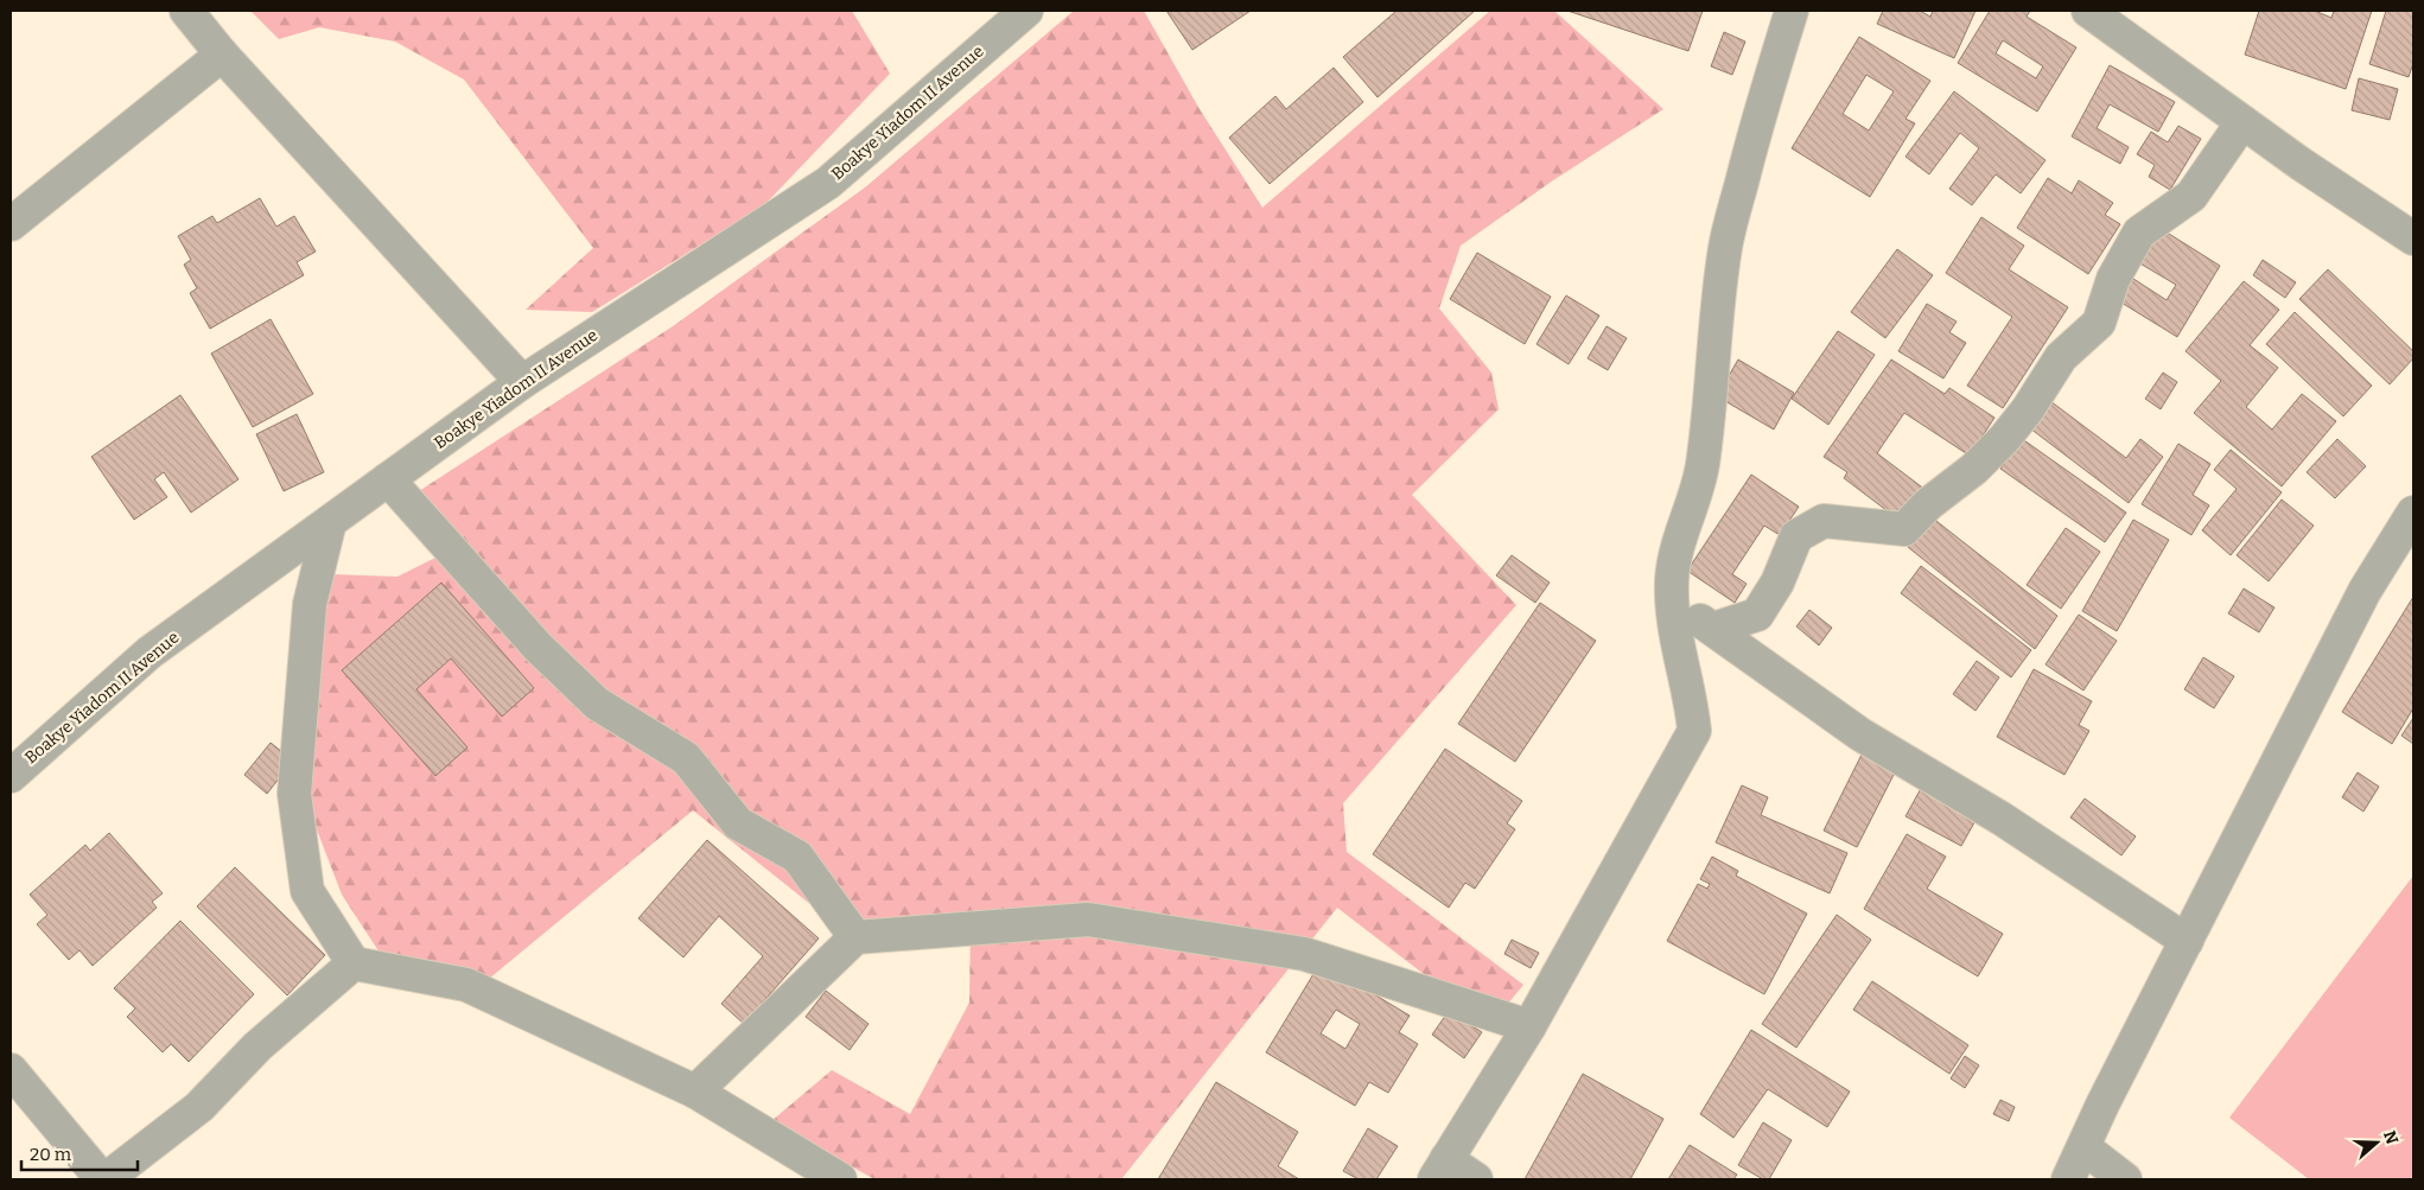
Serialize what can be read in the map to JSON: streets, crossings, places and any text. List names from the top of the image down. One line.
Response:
{"streets":{"street":["Boakye Yiadom II Avenue"]},"scale_bar":"20 m","north":"right"}
